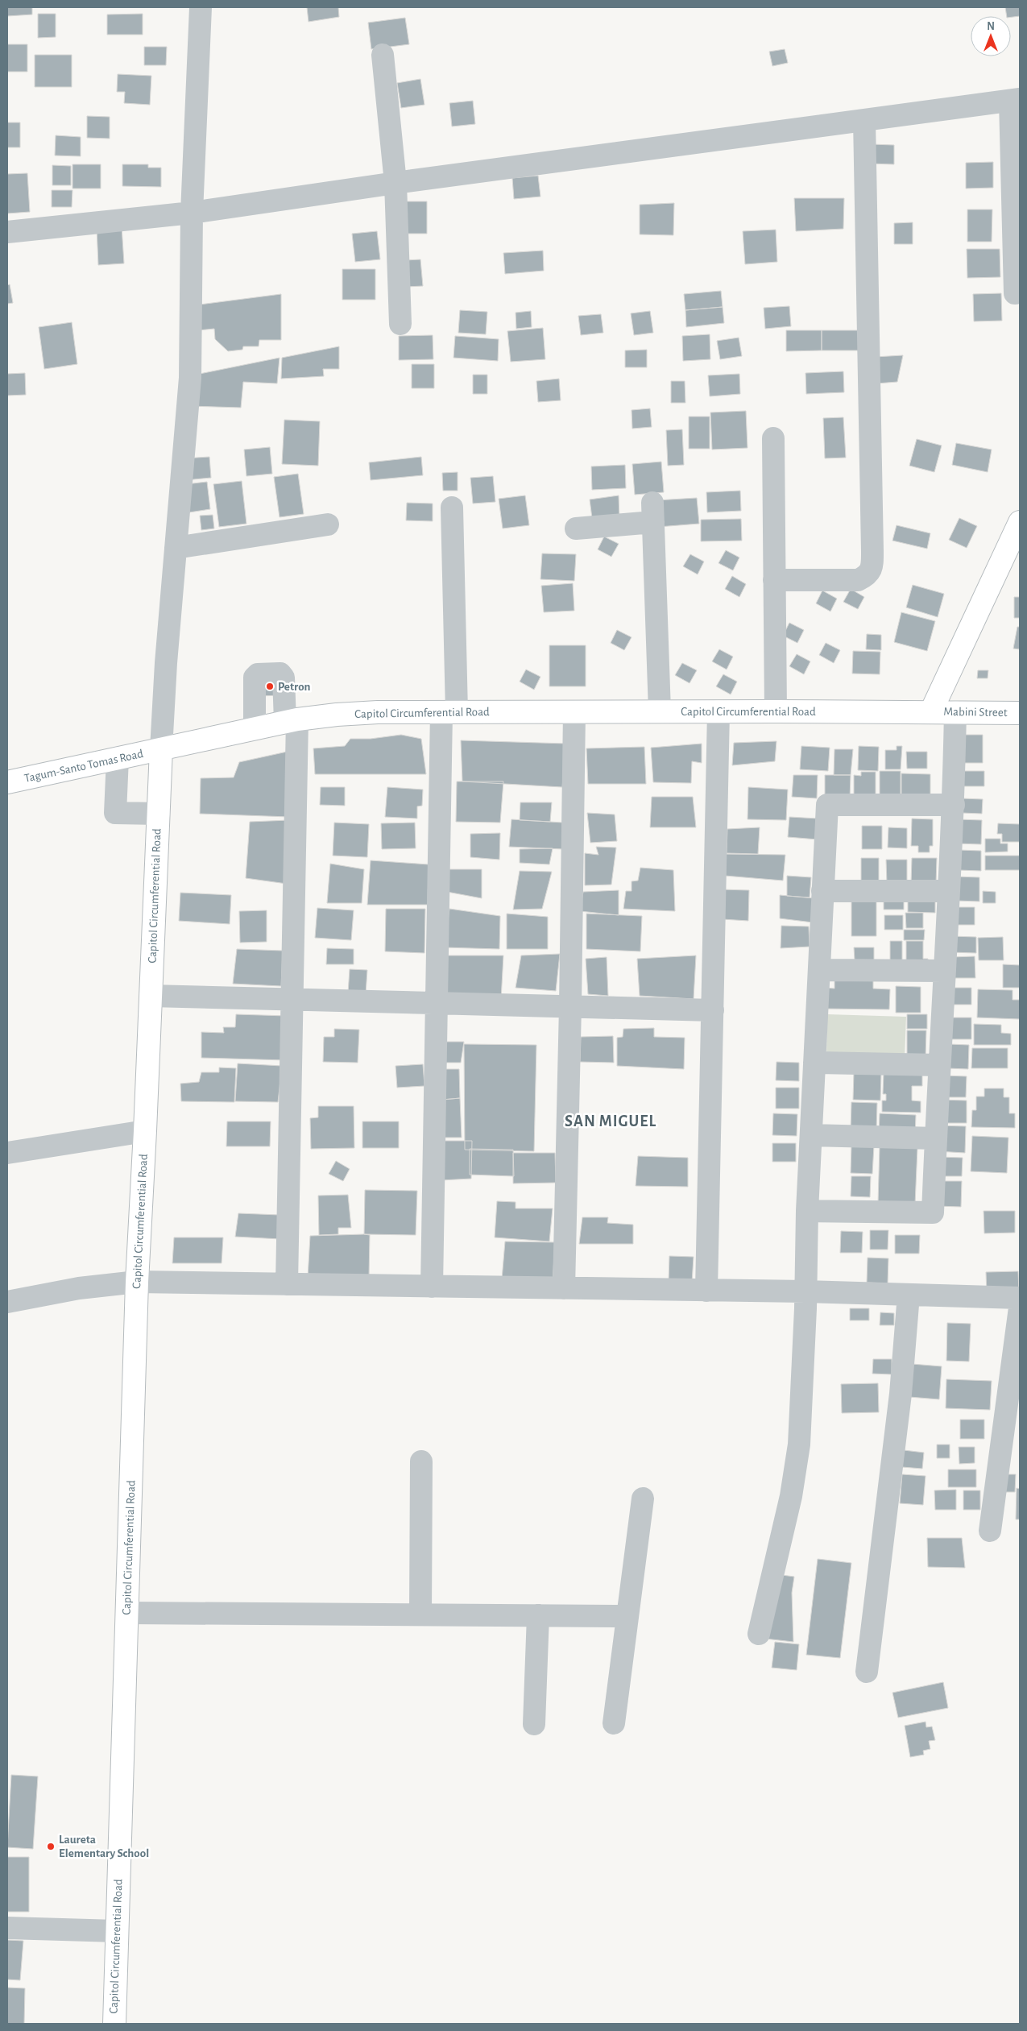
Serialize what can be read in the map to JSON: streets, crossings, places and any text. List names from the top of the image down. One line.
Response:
{"streets":{"main road":["Capitol Circumferential Road","Mabini Street","Tagum-Santo Tomas Road"]},"crossings":[["Capitol Circumferential Road","Mabini Street"],["Capitol Circumferential Road","Tagum-Santo Tomas Road"]],"districts":["SAN MIGUEL"],"places":["Petron","Laureta Elementary School"],"north":"top"}
